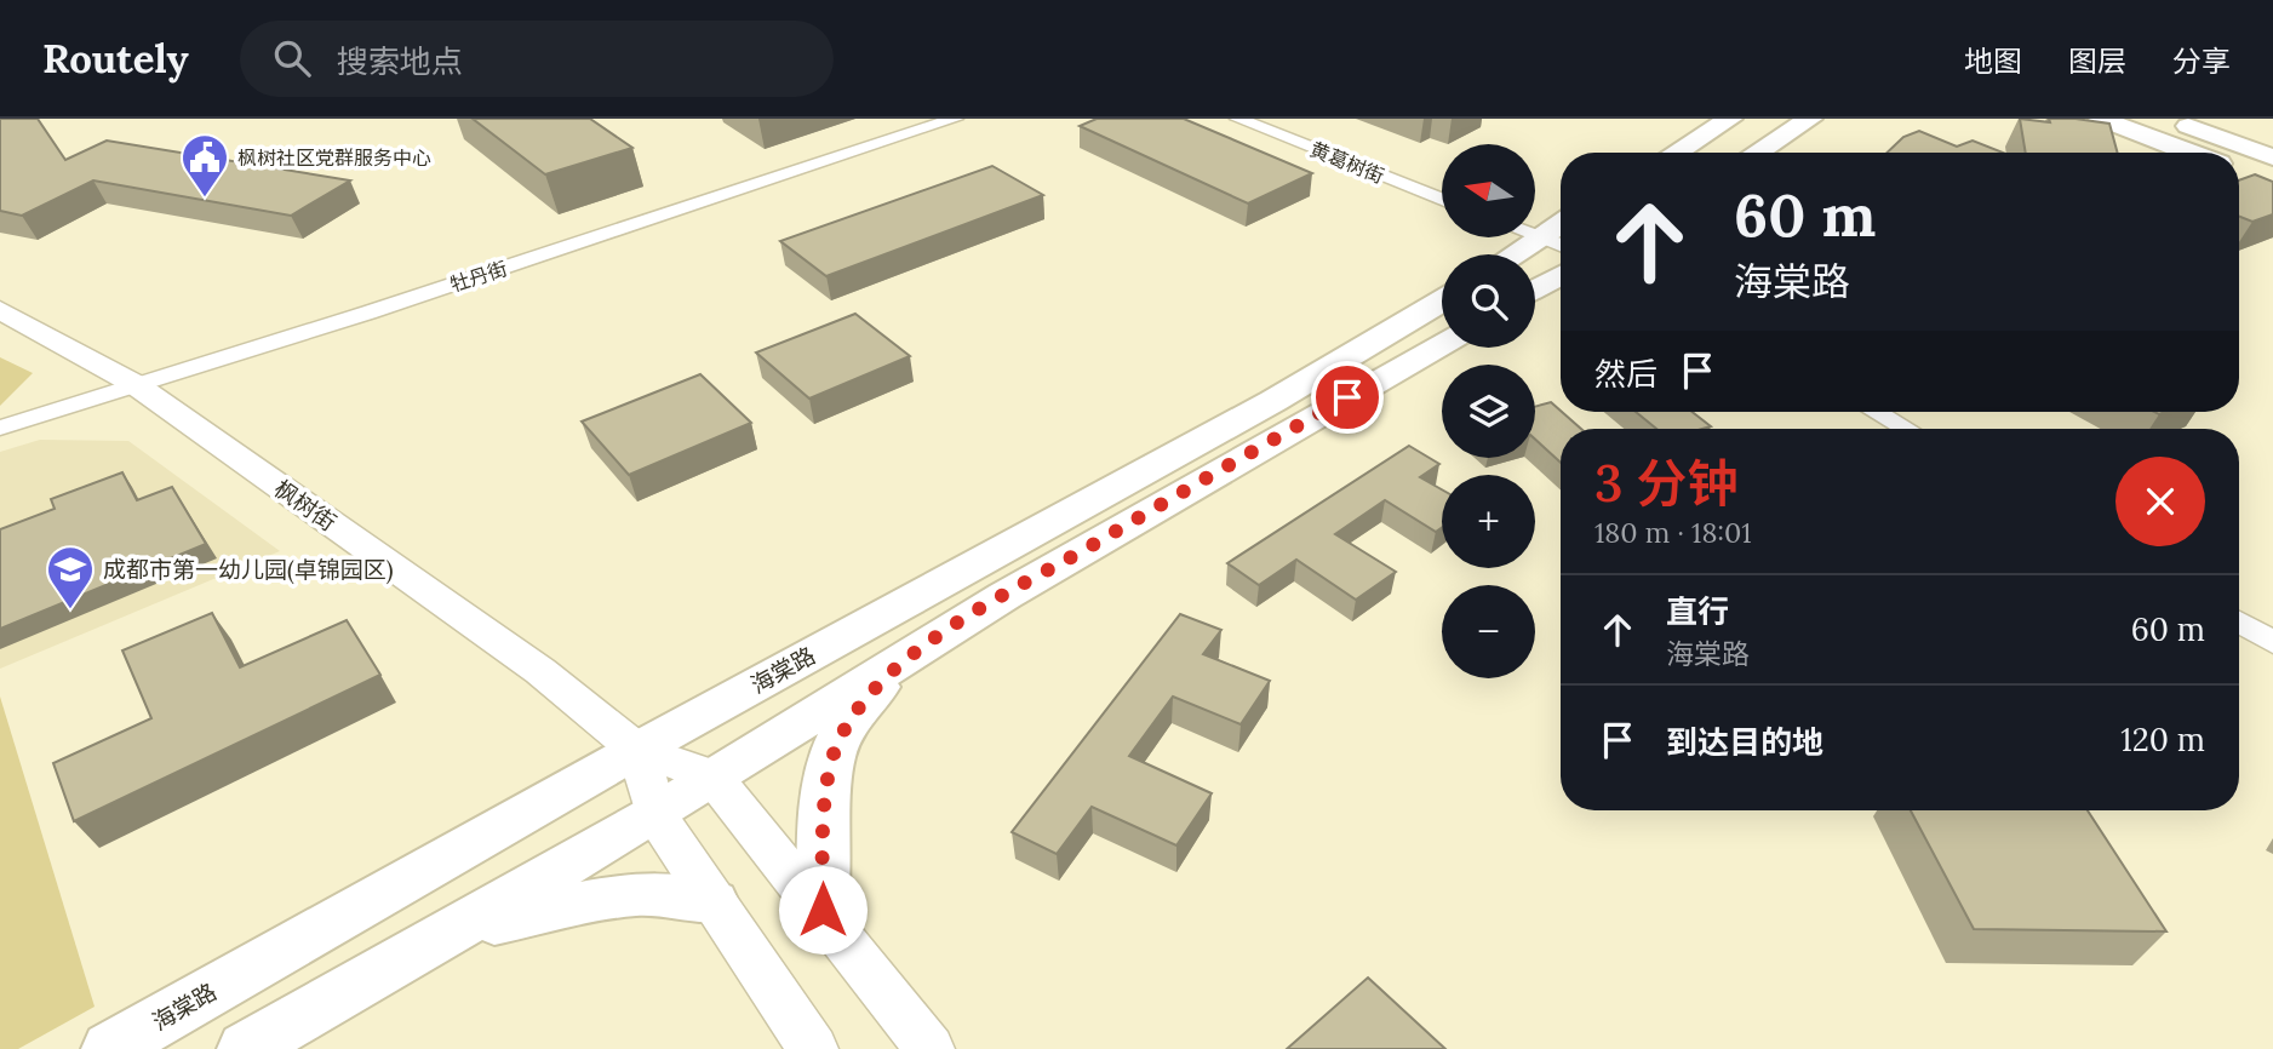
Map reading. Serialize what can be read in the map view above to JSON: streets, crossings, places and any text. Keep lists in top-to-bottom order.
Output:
{
  "streets": {
    "main road": ["海棠路"],
    "street": ["黄葛树街", "牡丹街", "枫树街"]
  },
  "crossings": [
    ["牡丹街", "枫树街"],
    ["枫树街", "海棠路"]
  ],
  "places": {
    "public building": ["枫树社区党群服务中心"],
    "school or university": ["成都市第一幼儿园(卓锦园区)"]
  },
  "north": "left",
  "page": {
    "header": "Routely",
    "search": "搜索地点",
    "nav": ["地图", "图层", "分享"],
    "map_buttons": ["+", "−"],
    "turn": ["60 m", "海棠路"],
    "then": "然后",
    "heading": ["3 分钟", "180 m · 18:01"],
    "list": [
      {
        "name": "直行",
        "note": "海棠路",
        "value": "60 m"
      },
      {
        "name": "到达目的地",
        "value": "120 m"
      }
    ]
  }
}
